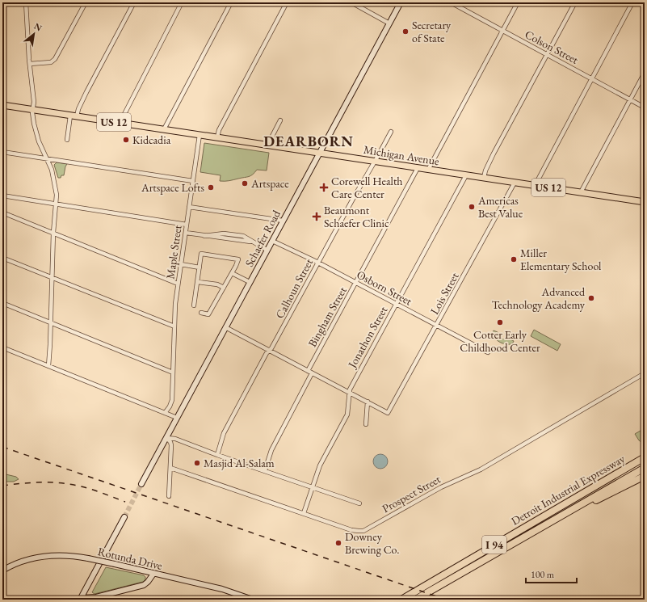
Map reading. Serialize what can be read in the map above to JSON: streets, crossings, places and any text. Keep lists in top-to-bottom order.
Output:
{
  "streets": {
    "highway": ["Detroit Industrial Expressway", "I 94"],
    "main road": [
      "US 12",
      "Michigan Avenue",
      "Schaefer Road",
      "Rotunda Drive"
    ],
    "street": [
      "Colson Street",
      "Maple Street",
      "Osborn Street",
      "Calhoun Street",
      "Lois Street",
      "Bingham Street",
      "Jonathon Street",
      "Prospect Street"
    ]
  },
  "crossings": [
    ["Michigan Avenue", "Schaefer Road"],
    ["Michigan Avenue", "Maple Street"],
    ["Michigan Avenue", "Calhoun Street"],
    ["Michigan Avenue", "Lois Street"],
    ["Michigan Avenue", "Bingham Street"],
    ["Michigan Avenue", "Jonathon Street"],
    ["Schaefer Road", "Osborn Street"],
    ["Osborn Street", "Calhoun Street"],
    ["Osborn Street", "Lois Street"],
    ["Osborn Street", "Bingham Street"],
    ["Osborn Street", "Jonathon Street"],
    ["Jonathon Street", "Prospect Street"]
  ],
  "districts": ["DEARBORN"],
  "places": {
    "other": [
      "Secretary of State",
      "Kidcadia",
      "Artspace",
      "Artspace Lofts",
      "Americas Best Value",
      "Miller Elementary School",
      "Advanced Technology Academy",
      "Cotter Early Childhood Center",
      "Masjid Al-Salam",
      "Downey Brewing Co."
    ],
    "health": ["Corewell Health Care Center", "Beaumont Schaefer Clinic"]
  },
  "scale_bar": "100 m",
  "north": "top right"
}
